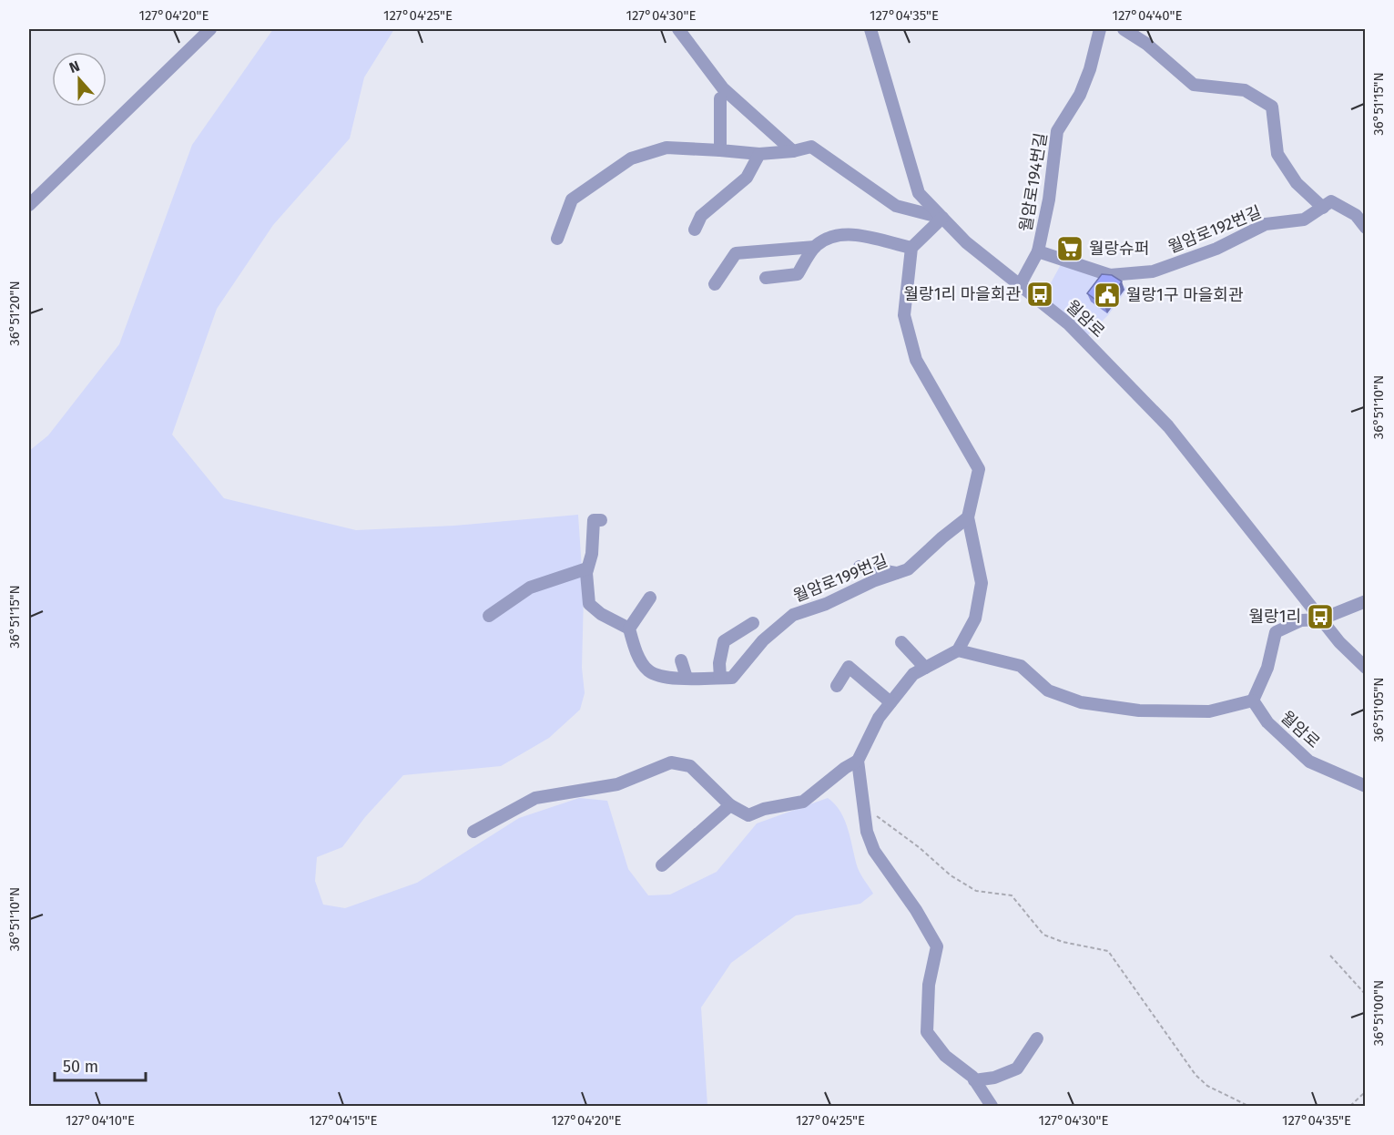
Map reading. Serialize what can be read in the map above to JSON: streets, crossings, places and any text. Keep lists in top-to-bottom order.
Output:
{
  "streets": {
    "street": [
      "월암로194번길",
      "월암로192번길",
      "월암로",
      "월암로199번길"
    ]
  },
  "crossings": [
    ["월암로194번길", "월암로192번길"]
  ],
  "places": {
    "supermarket": ["월랑슈퍼"],
    "bus stop": ["월랑1리 마을회관", "월랑1리"],
    "public building": ["월랑1구 마을회관"]
  },
  "scale_bar": "50 m",
  "north": "top",
  "coordinates": [
    "127°04'20\"E",
    "127°04'25\"E",
    "127°04'30\"E",
    "127°04'35\"E",
    "127°04'40\"E",
    "36°51'15\"N",
    "36°51'20\"N",
    "36°51'10\"N",
    "36°51'05\"N",
    "36°51'00\"N",
    "127°04'10\"E",
    "127°04'15\"E"
  ]
}
